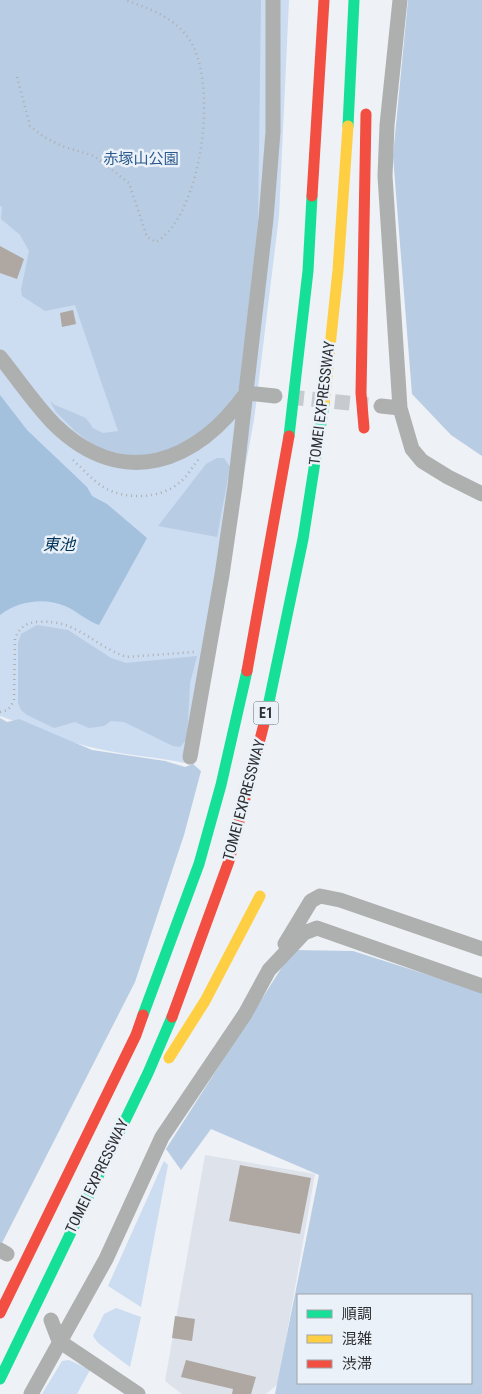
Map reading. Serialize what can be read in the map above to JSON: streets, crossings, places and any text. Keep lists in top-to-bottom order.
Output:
{
  "streets": {
    "highway": ["TOMEI EXPRESSWAY", "E1"]
  },
  "water": ["東池"],
  "parks": ["赤塚山公園"],
  "legend": ["順調", "混雑", "渋滞"]
}
